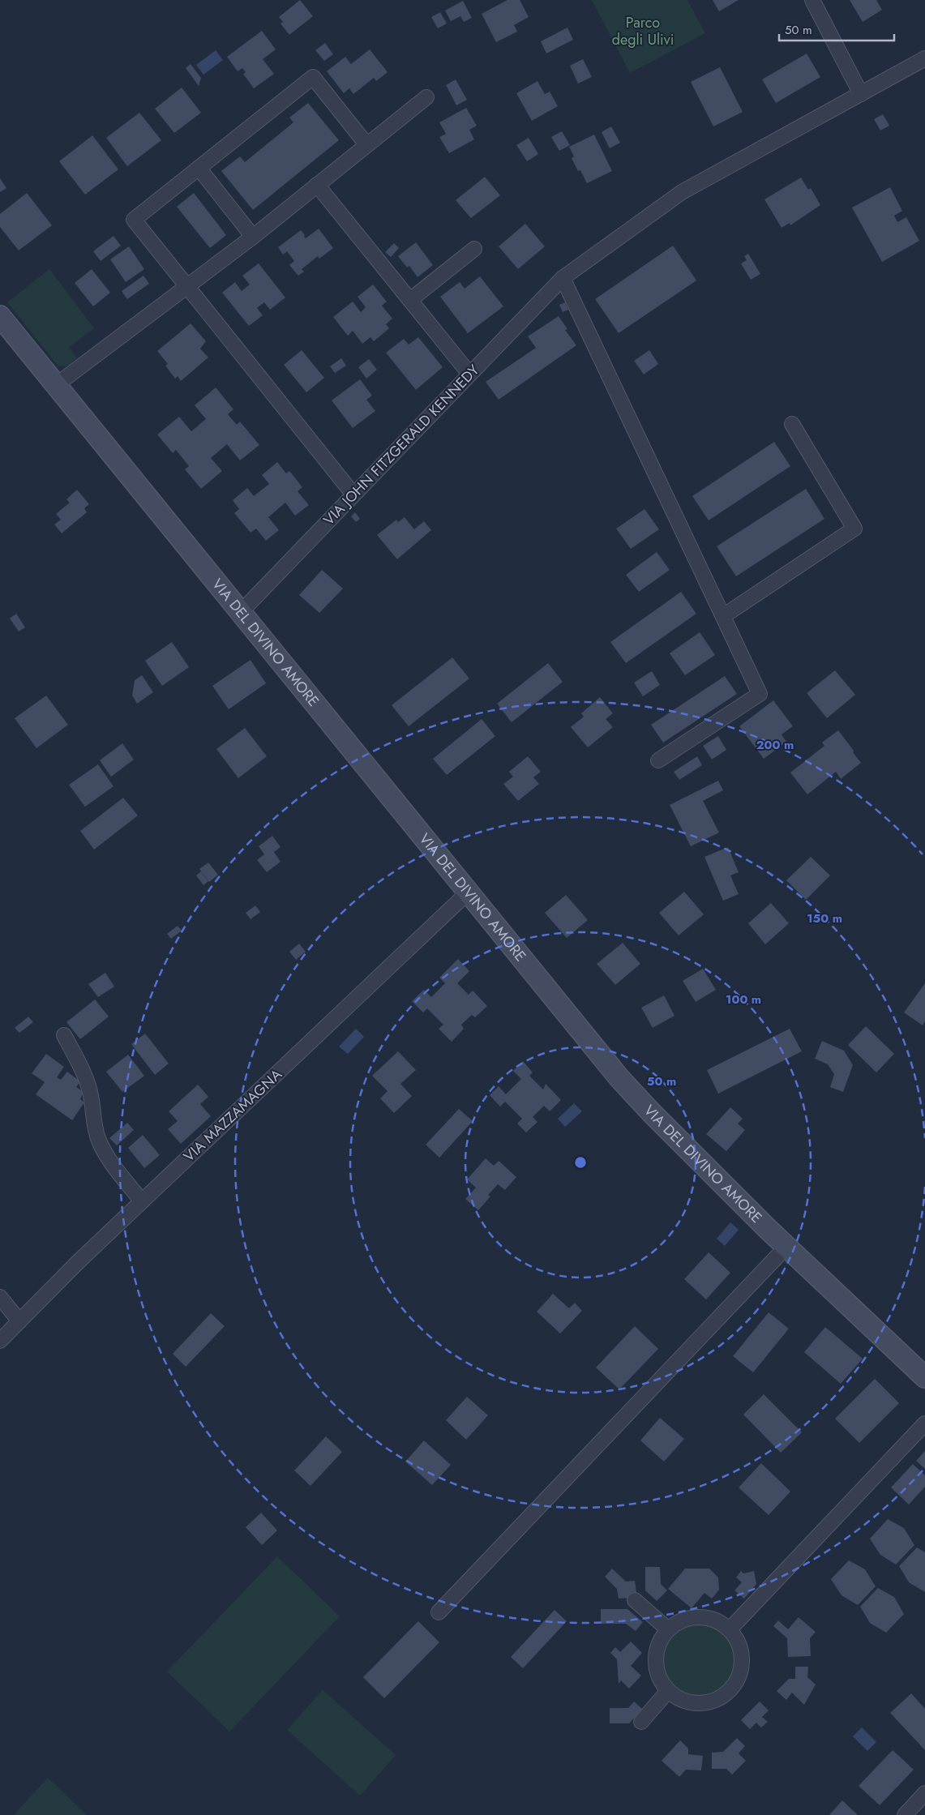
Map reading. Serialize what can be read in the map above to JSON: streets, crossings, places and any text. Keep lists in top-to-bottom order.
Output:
{
  "streets": {
    "main road": ["VIA DEL DIVINO AMORE"],
    "street": ["VIA JOHN FITZGERALD KENNEDY", "VIA MAZZAMAGNA"]
  },
  "crossings": [
    ["VIA JOHN FITZGERALD KENNEDY", "VIA DEL DIVINO AMORE"],
    ["VIA DEL DIVINO AMORE", "VIA MAZZAMAGNA"]
  ],
  "parks": ["Parco degli Ulivi"],
  "scale_bar": "50 m",
  "rings": [
    "200 m",
    "150 m",
    "100 m",
    "50 m"
  ]
}
